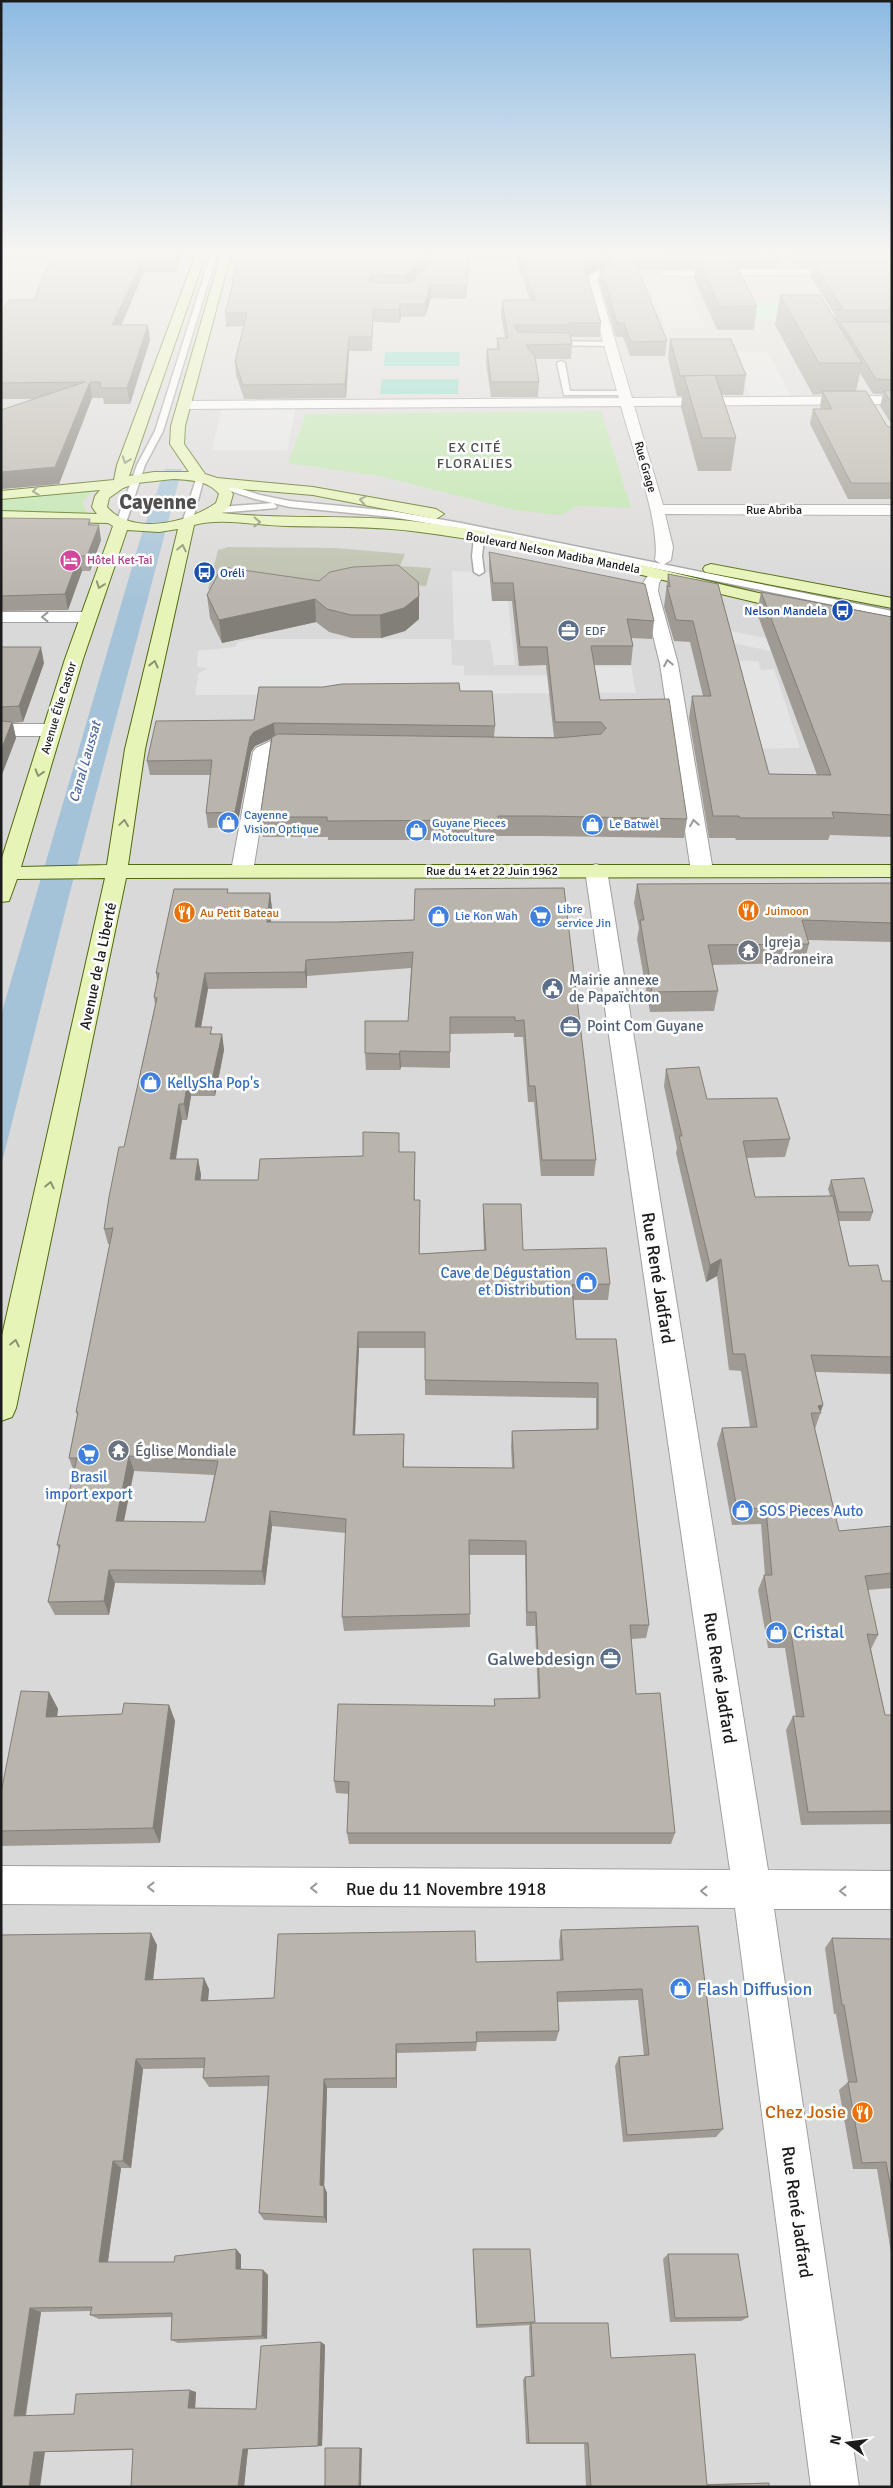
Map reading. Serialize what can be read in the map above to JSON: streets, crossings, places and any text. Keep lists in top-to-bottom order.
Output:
{
  "streets": {
    "street": [
      "Rue Grage",
      "Rue Abriba",
      "Boulevard Nelson Madiba Mandela",
      "Avenue Élie Castor",
      "Rue du 14 et 22 Juin 1962",
      "Avenue de la Liberté",
      "Rue René Jadfard",
      "Rue du 11 Novembre 1918"
    ]
  },
  "crossings": [
    ["Rue Grage", "Rue Abriba"],
    ["Rue Grage", "Boulevard Nelson Madiba Mandela"],
    ["Rue Grage", "Rue du 14 et 22 Juin 1962"],
    ["Avenue Élie Castor", "Rue du 14 et 22 Juin 1962"],
    ["Rue du 14 et 22 Juin 1962", "Avenue de la Liberté"],
    ["Rue du 14 et 22 Juin 1962", "Rue René Jadfard"],
    ["Rue René Jadfard", "Rue du 11 Novembre 1918"]
  ],
  "one_way": [
    "Rue Grage",
    "Avenue Élie Castor",
    "Avenue de la Liberté",
    "Rue du 11 Novembre 1918"
  ],
  "districts": ["EX CITÉ FLORALIES", "Cayenne"],
  "water": ["Canal Laussat"],
  "places": {
    "hotel": ["Hôtel Ket-Tai"],
    "bus stop": ["Oréli", "Nelson Mandela"],
    "office": ["EDF", "Point Com Guyane", "Galwebdesign"],
    "shop": [
      "Cayenne Vision Optique",
      "Le Batwèl",
      "Guyane Pieces Motoculture",
      "Lie Kon Wah",
      "KellySha Pop's",
      "Cave de Dégustation et Distribution",
      "SOS Pieces Auto",
      "Cristal",
      "Flash Diffusion"
    ],
    "restaurant": ["Juimoon", "Au Petit Bateau", "Chez Josie"],
    "supermarket": ["Libre service Jin", "Brasil import export"],
    "temple": ["Igreja Padroneira", "Église Mondiale"],
    "public building": ["Mairie annexe de Papaïchton"]
  },
  "north": "left"
}
